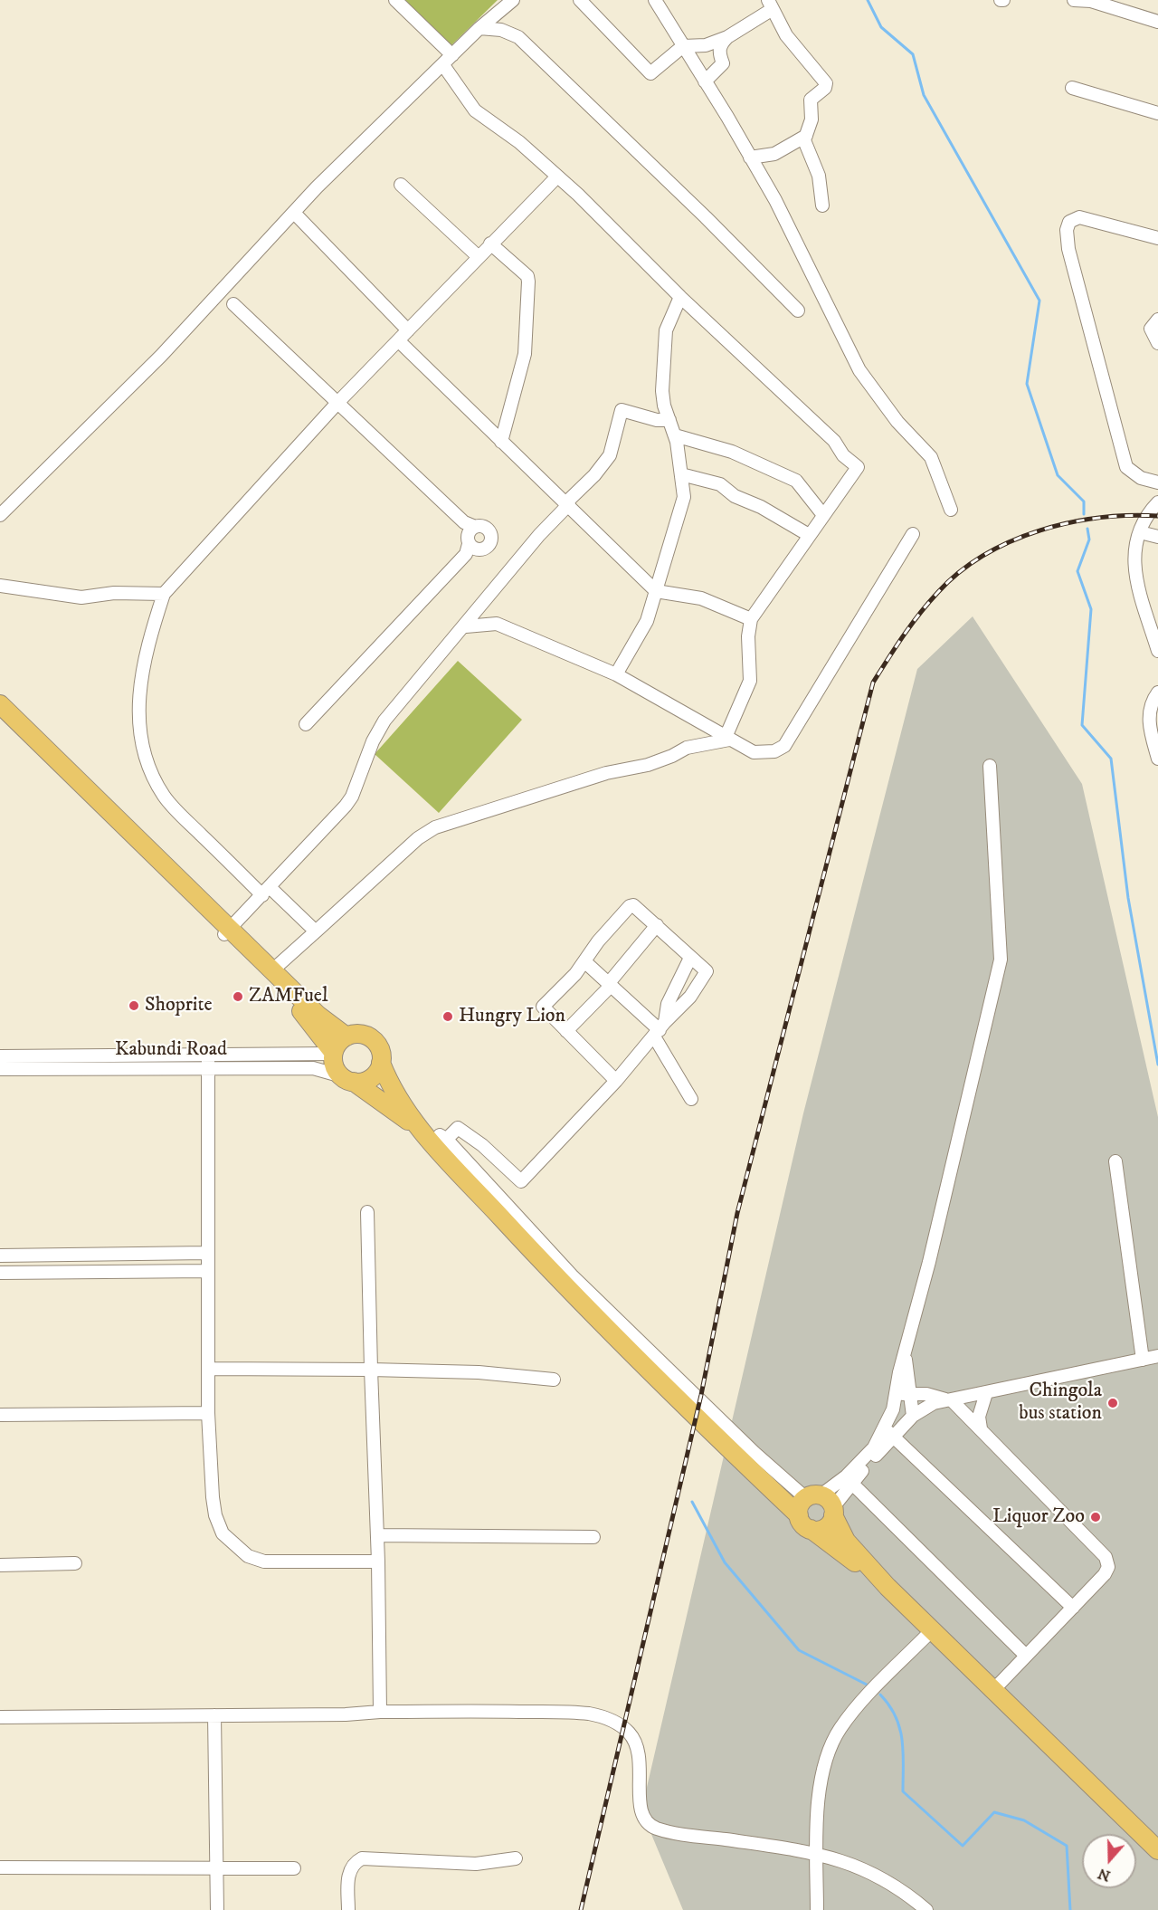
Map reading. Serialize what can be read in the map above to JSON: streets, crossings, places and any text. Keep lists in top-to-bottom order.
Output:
{
  "streets": {
    "street": ["Kabundi Road"]
  },
  "places": [
    "ZAMFuel",
    "Shoprite",
    "Hungry Lion",
    "Chingola bus station",
    "Liquor Zoo"
  ],
  "north": "bottom"
}
